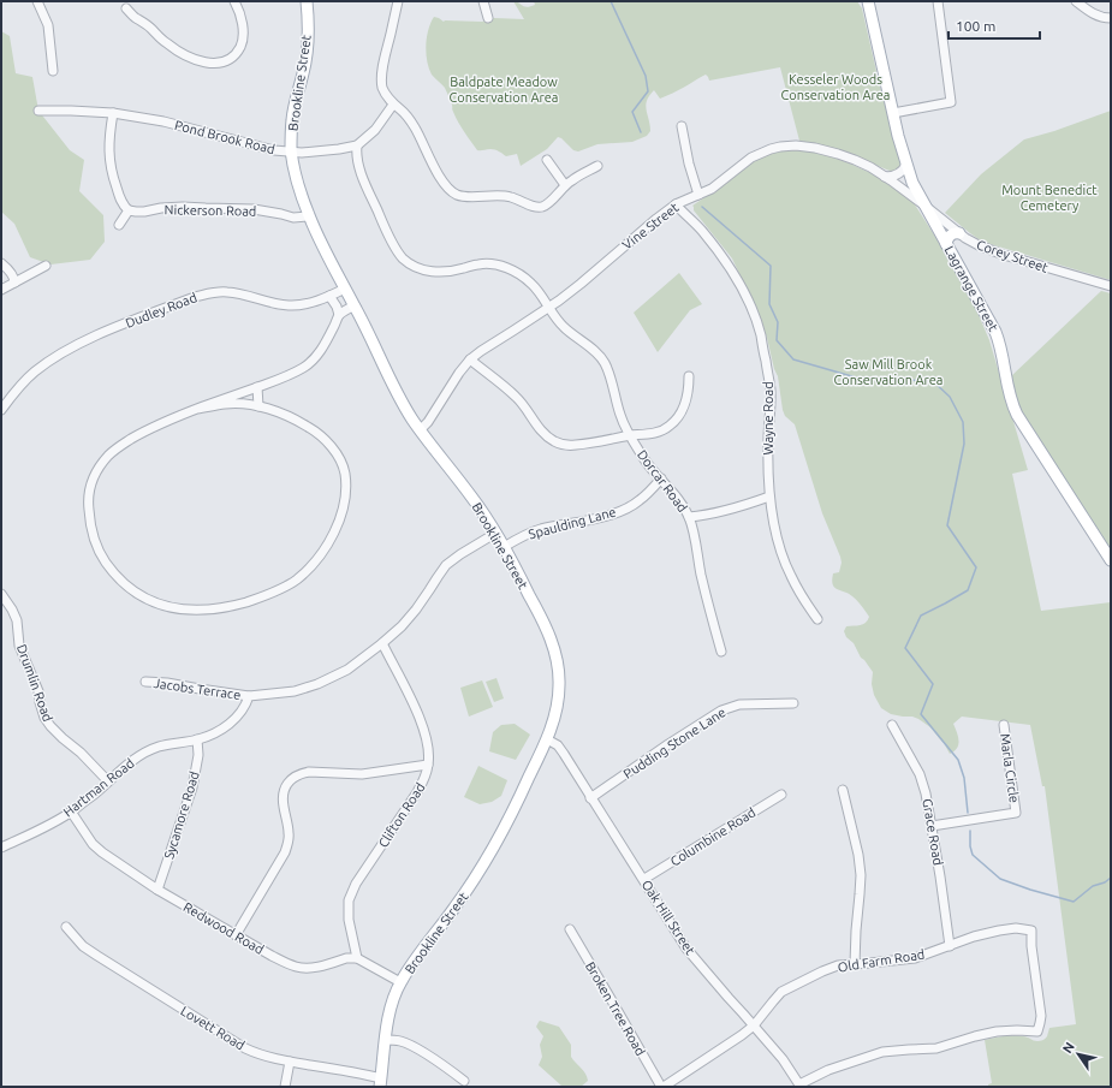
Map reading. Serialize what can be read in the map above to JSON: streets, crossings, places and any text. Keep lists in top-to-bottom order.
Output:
{
  "streets": {
    "main road": ["Brookline Street", "Lagrange Street"],
    "street": [
      "Pond Brook Road",
      "Nickerson Road",
      "Vine Street",
      "Corey Street",
      "Dudley Road",
      "Wayne Road",
      "Dorcar Road",
      "Spaulding Lane",
      "Drumlin Road",
      "Jacobs Terrace",
      "Pudding Stone Lane",
      "Marla Circle",
      "Hartman Road",
      "Sycamore Road",
      "Clifton Road",
      "Grace Road",
      "Columbine Road",
      "Oak Hill Street",
      "Redwood Road",
      "Old Farm Road",
      "Broken Tree Road",
      "Lovett Road"
    ]
  },
  "crossings": [
    ["Brookline Street", "Pond Brook Road"],
    ["Brookline Street", "Nickerson Road"],
    ["Brookline Street", "Vine Street"],
    ["Brookline Street", "Dudley Road"],
    ["Brookline Street", "Spaulding Lane"],
    ["Brookline Street", "Oak Hill Street"],
    ["Brookline Street", "Lovett Road"],
    ["Pond Brook Road", "Dorcar Road"],
    ["Vine Street", "Corey Street"],
    ["Vine Street", "Lagrange Street"],
    ["Vine Street", "Wayne Road"],
    ["Vine Street", "Dorcar Road"],
    ["Corey Street", "Lagrange Street"],
    ["Dorcar Road", "Spaulding Lane"],
    ["Drumlin Road", "Hartman Road"],
    ["Jacobs Terrace", "Hartman Road"],
    ["Pudding Stone Lane", "Oak Hill Street"],
    ["Marla Circle", "Grace Road"],
    ["Hartman Road", "Sycamore Road"],
    ["Hartman Road", "Redwood Road"],
    ["Sycamore Road", "Redwood Road"],
    ["Clifton Road", "Redwood Road"],
    ["Grace Road", "Old Farm Road"],
    ["Columbine Road", "Oak Hill Street"],
    ["Oak Hill Street", "Old Farm Road"],
    ["Old Farm Road", "Broken Tree Road"]
  ],
  "parks": [
    "Kesseler Woods Conservation Area",
    "Baldpate Meadow Conservation Area",
    "Mount Benedict Cemetery",
    "Saw Mill Brook Conservation Area"
  ],
  "scale_bar": "100 m",
  "north": "top left"
}
